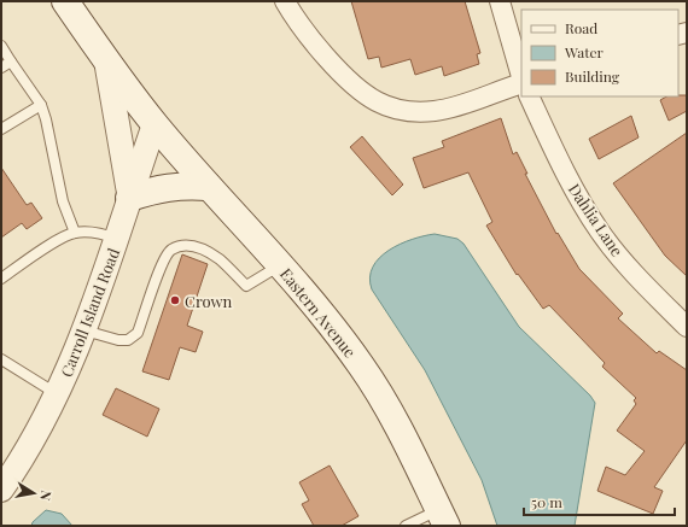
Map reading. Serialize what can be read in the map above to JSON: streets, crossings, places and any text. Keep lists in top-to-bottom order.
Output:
{
  "streets": {
    "main road": ["Eastern Avenue"],
    "street": ["Dahlia Lane", "Carroll Island Road"]
  },
  "crossings": [
    ["Carroll Island Road", "Eastern Avenue"]
  ],
  "places": ["Crown"],
  "legend": ["Road", "Water", "Building"],
  "scale_bar": "50 m",
  "north": "right"
}
